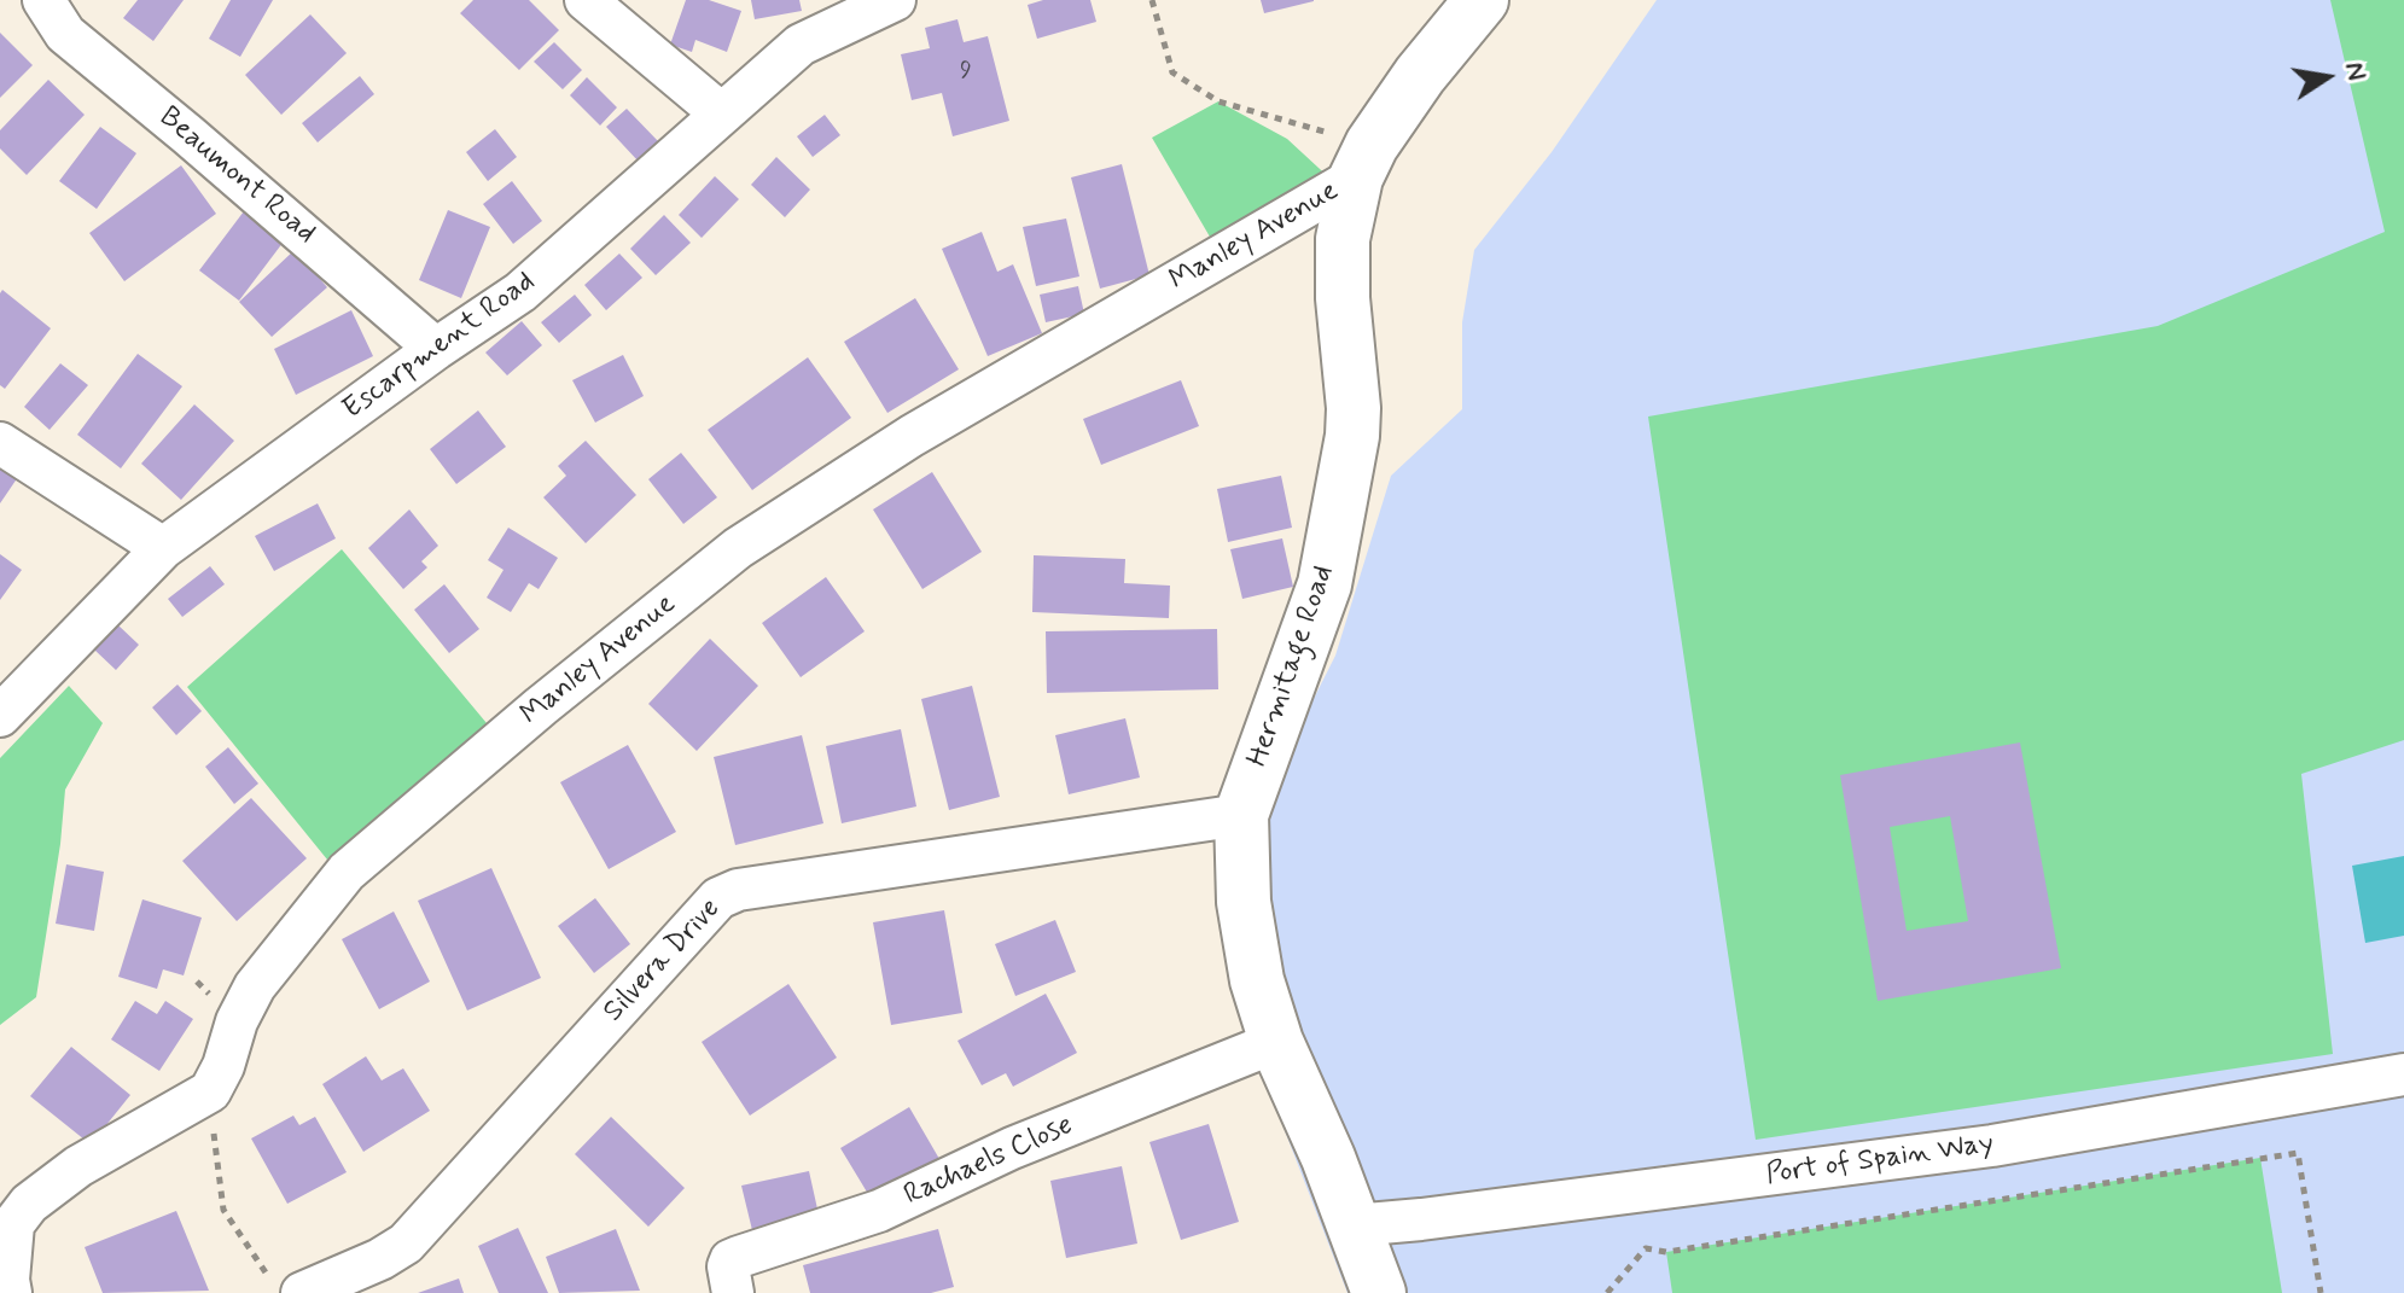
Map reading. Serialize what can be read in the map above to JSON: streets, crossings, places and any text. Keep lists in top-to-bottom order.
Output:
{
  "streets": {
    "street": [
      "Beaumont Road",
      "Manley Avenue",
      "Escarpment Road",
      "Hermitage Road",
      "Silvera Drive",
      "Port of Spain Way",
      "Rachaels Close"
    ]
  },
  "crossings": [
    ["Beaumont Road", "Escarpment Road"],
    ["Manley Avenue", "Hermitage Road"],
    ["Hermitage Road", "Silvera Drive"],
    ["Hermitage Road", "Port of Spain Way"],
    ["Hermitage Road", "Rachaels Close"]
  ],
  "house_numbers": ["9"],
  "north": "right"
}
